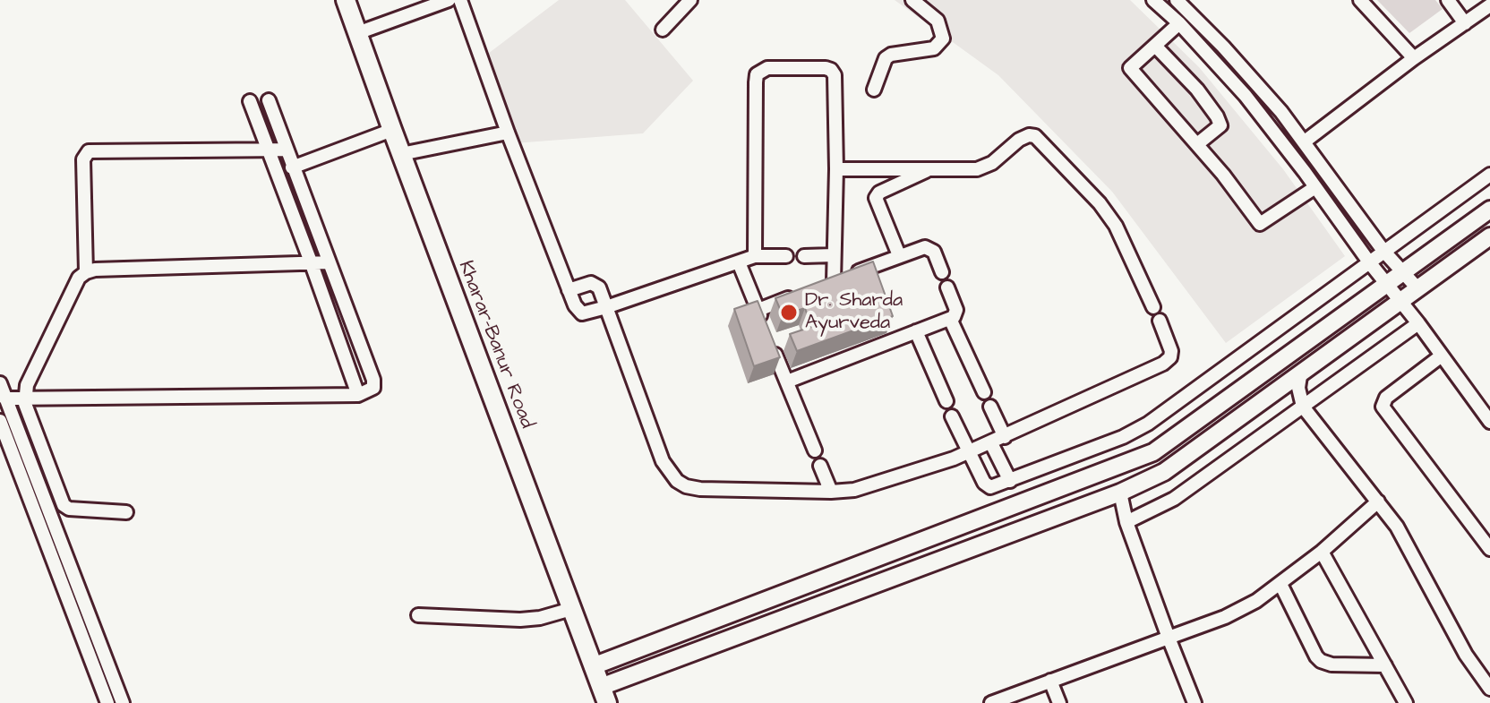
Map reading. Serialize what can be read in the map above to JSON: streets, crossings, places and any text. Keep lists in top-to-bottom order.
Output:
{
  "streets": {
    "highway": ["Kharar-Banur Road"]
  },
  "places": ["Dr. Sharda Ayurveda"]
}
